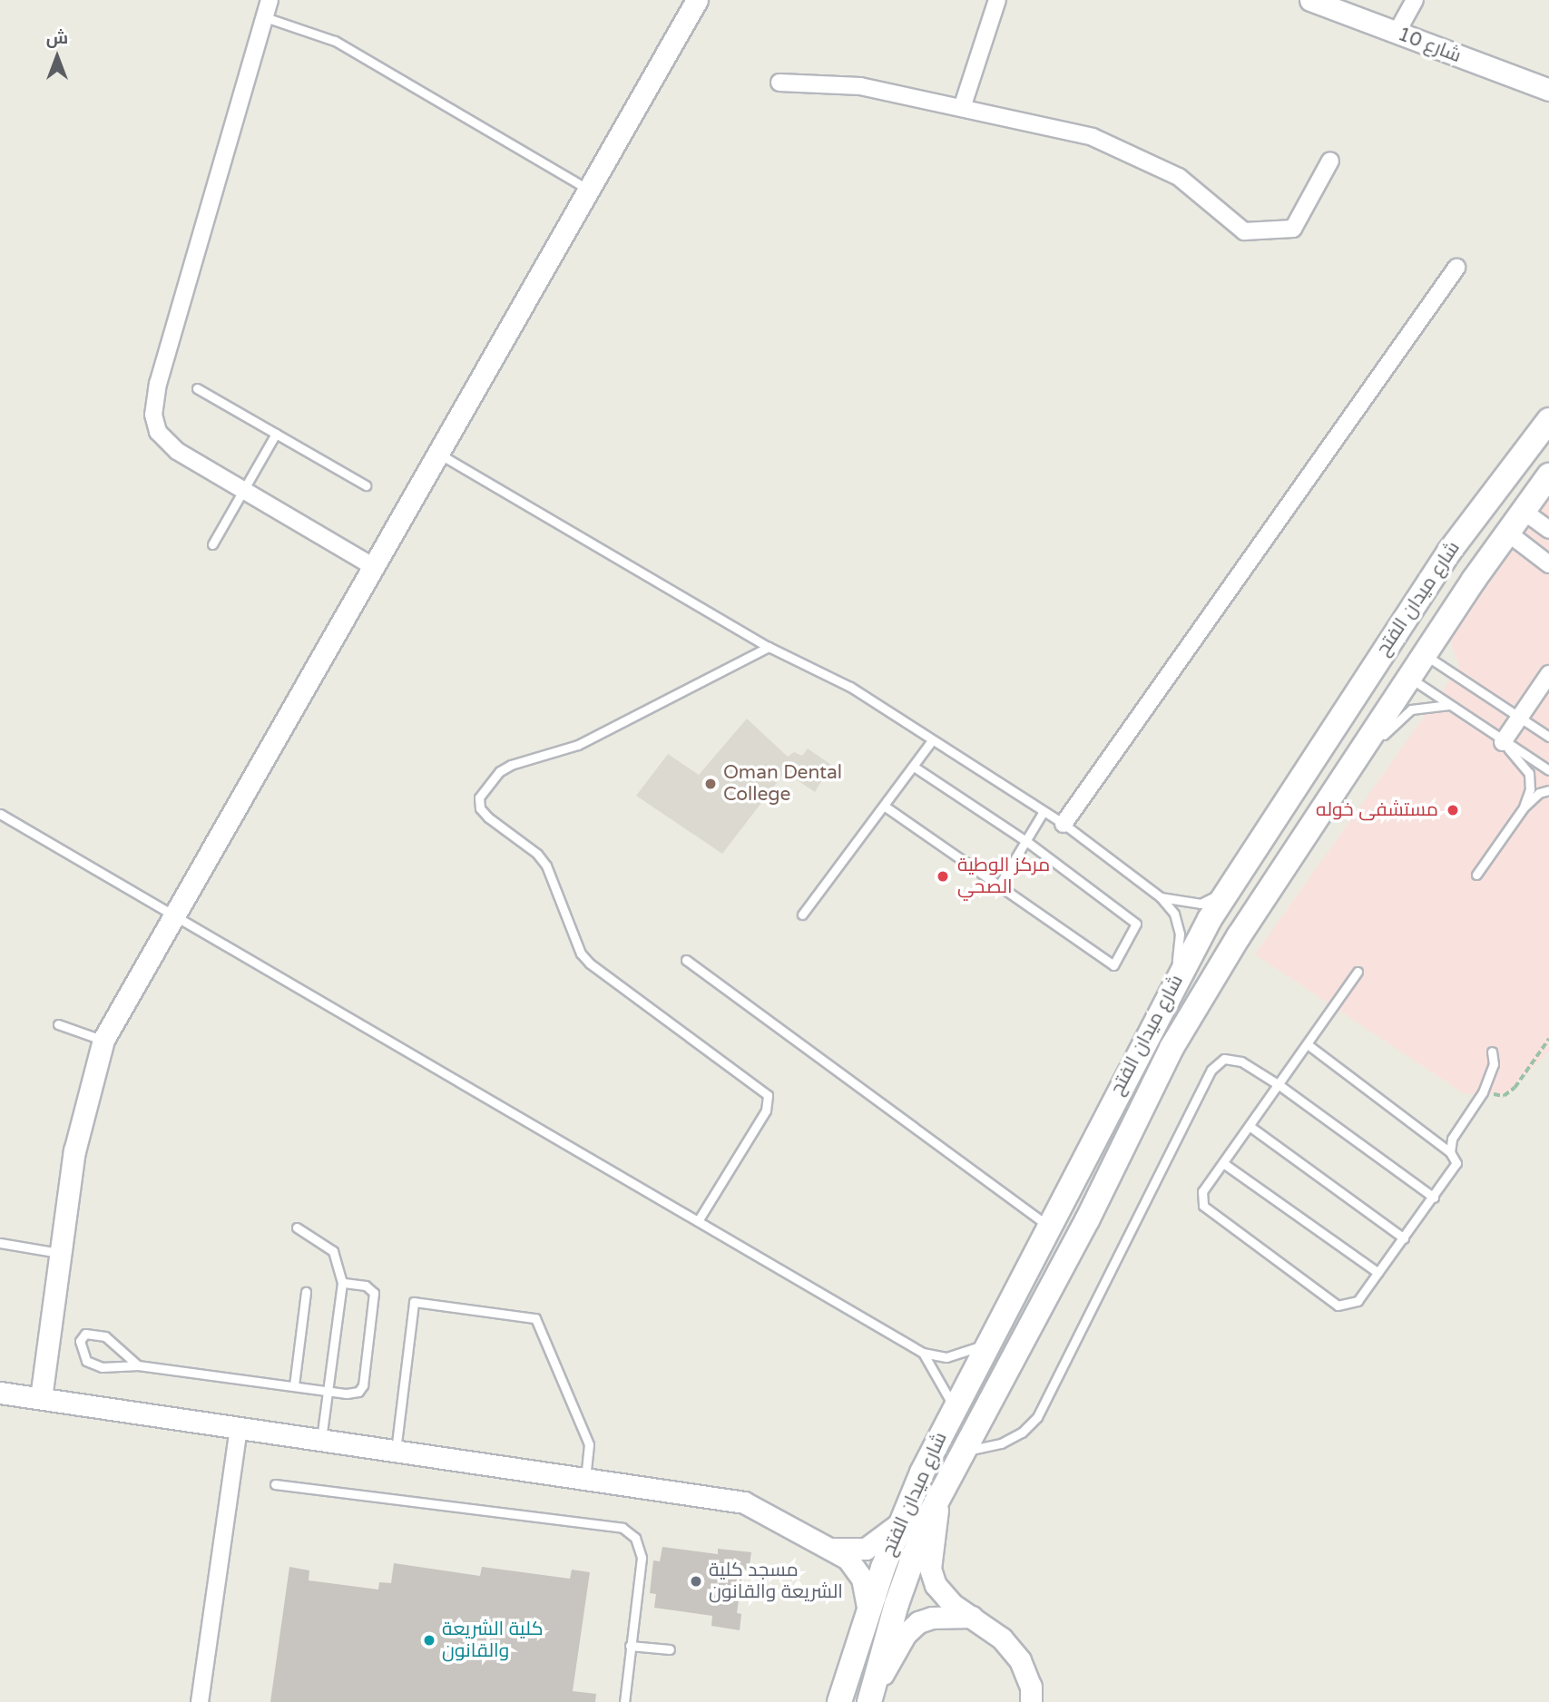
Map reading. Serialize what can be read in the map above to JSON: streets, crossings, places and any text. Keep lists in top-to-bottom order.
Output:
{
  "streets": {
    "main road": ["شارع ميدان الفتح"],
    "street": ["شارع 10"]
  },
  "places": [
    "Oman Dental College",
    "مستشفى خوله",
    "مركز الوطية الصحي",
    "مسجد كلية الشريعة والقانون",
    "كلية الشريعة والقانون"
  ],
  "north": "top"
}
